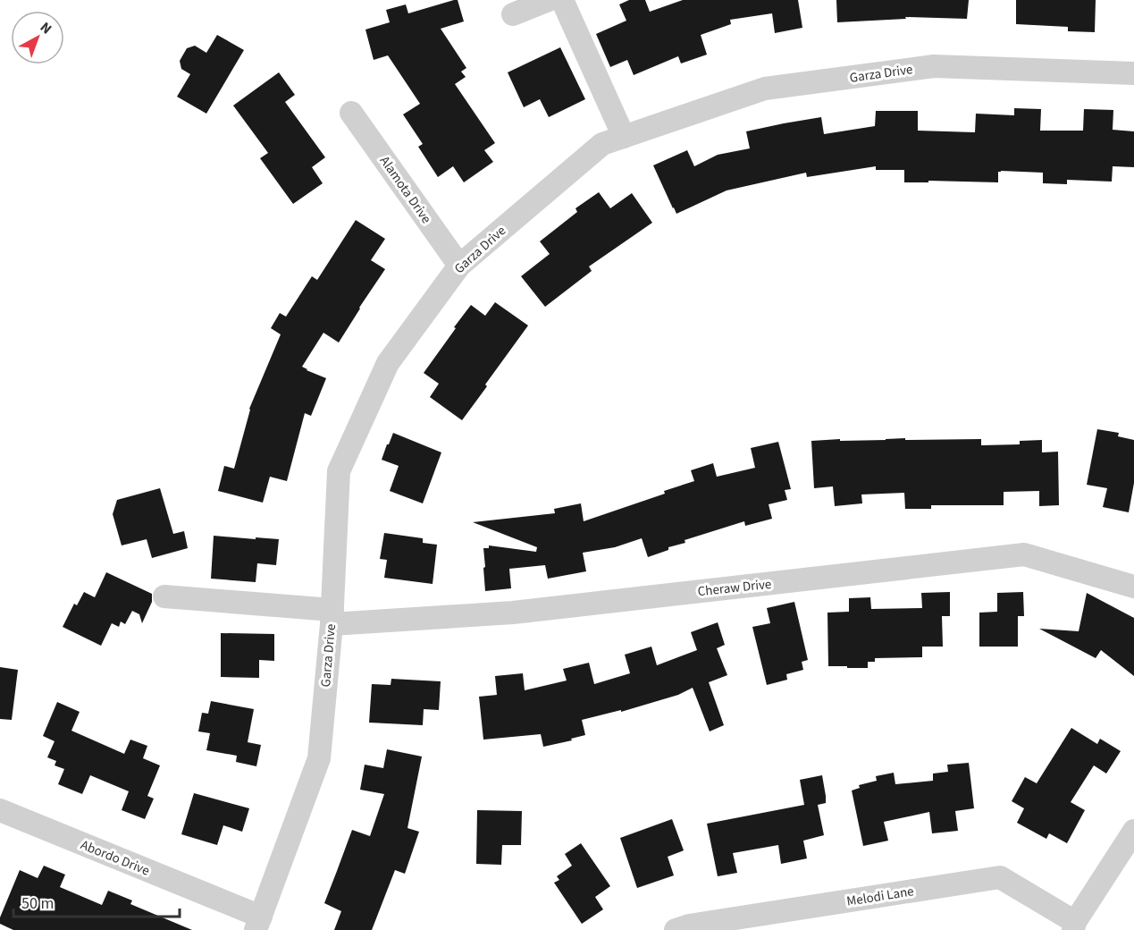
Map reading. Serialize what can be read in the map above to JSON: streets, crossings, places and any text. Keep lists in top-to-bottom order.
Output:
{
  "streets": {
    "street": [
      "Garza Drive",
      "Alamota Drive",
      "Cheraw Drive",
      "Abordo Drive",
      "Melodi Lane"
    ]
  },
  "crossings": [
    ["Garza Drive", "Alamota Drive"],
    ["Garza Drive", "Cheraw Drive"],
    ["Garza Drive", "Abordo Drive"]
  ],
  "scale_bar": "50 m",
  "north": "top right"
}
